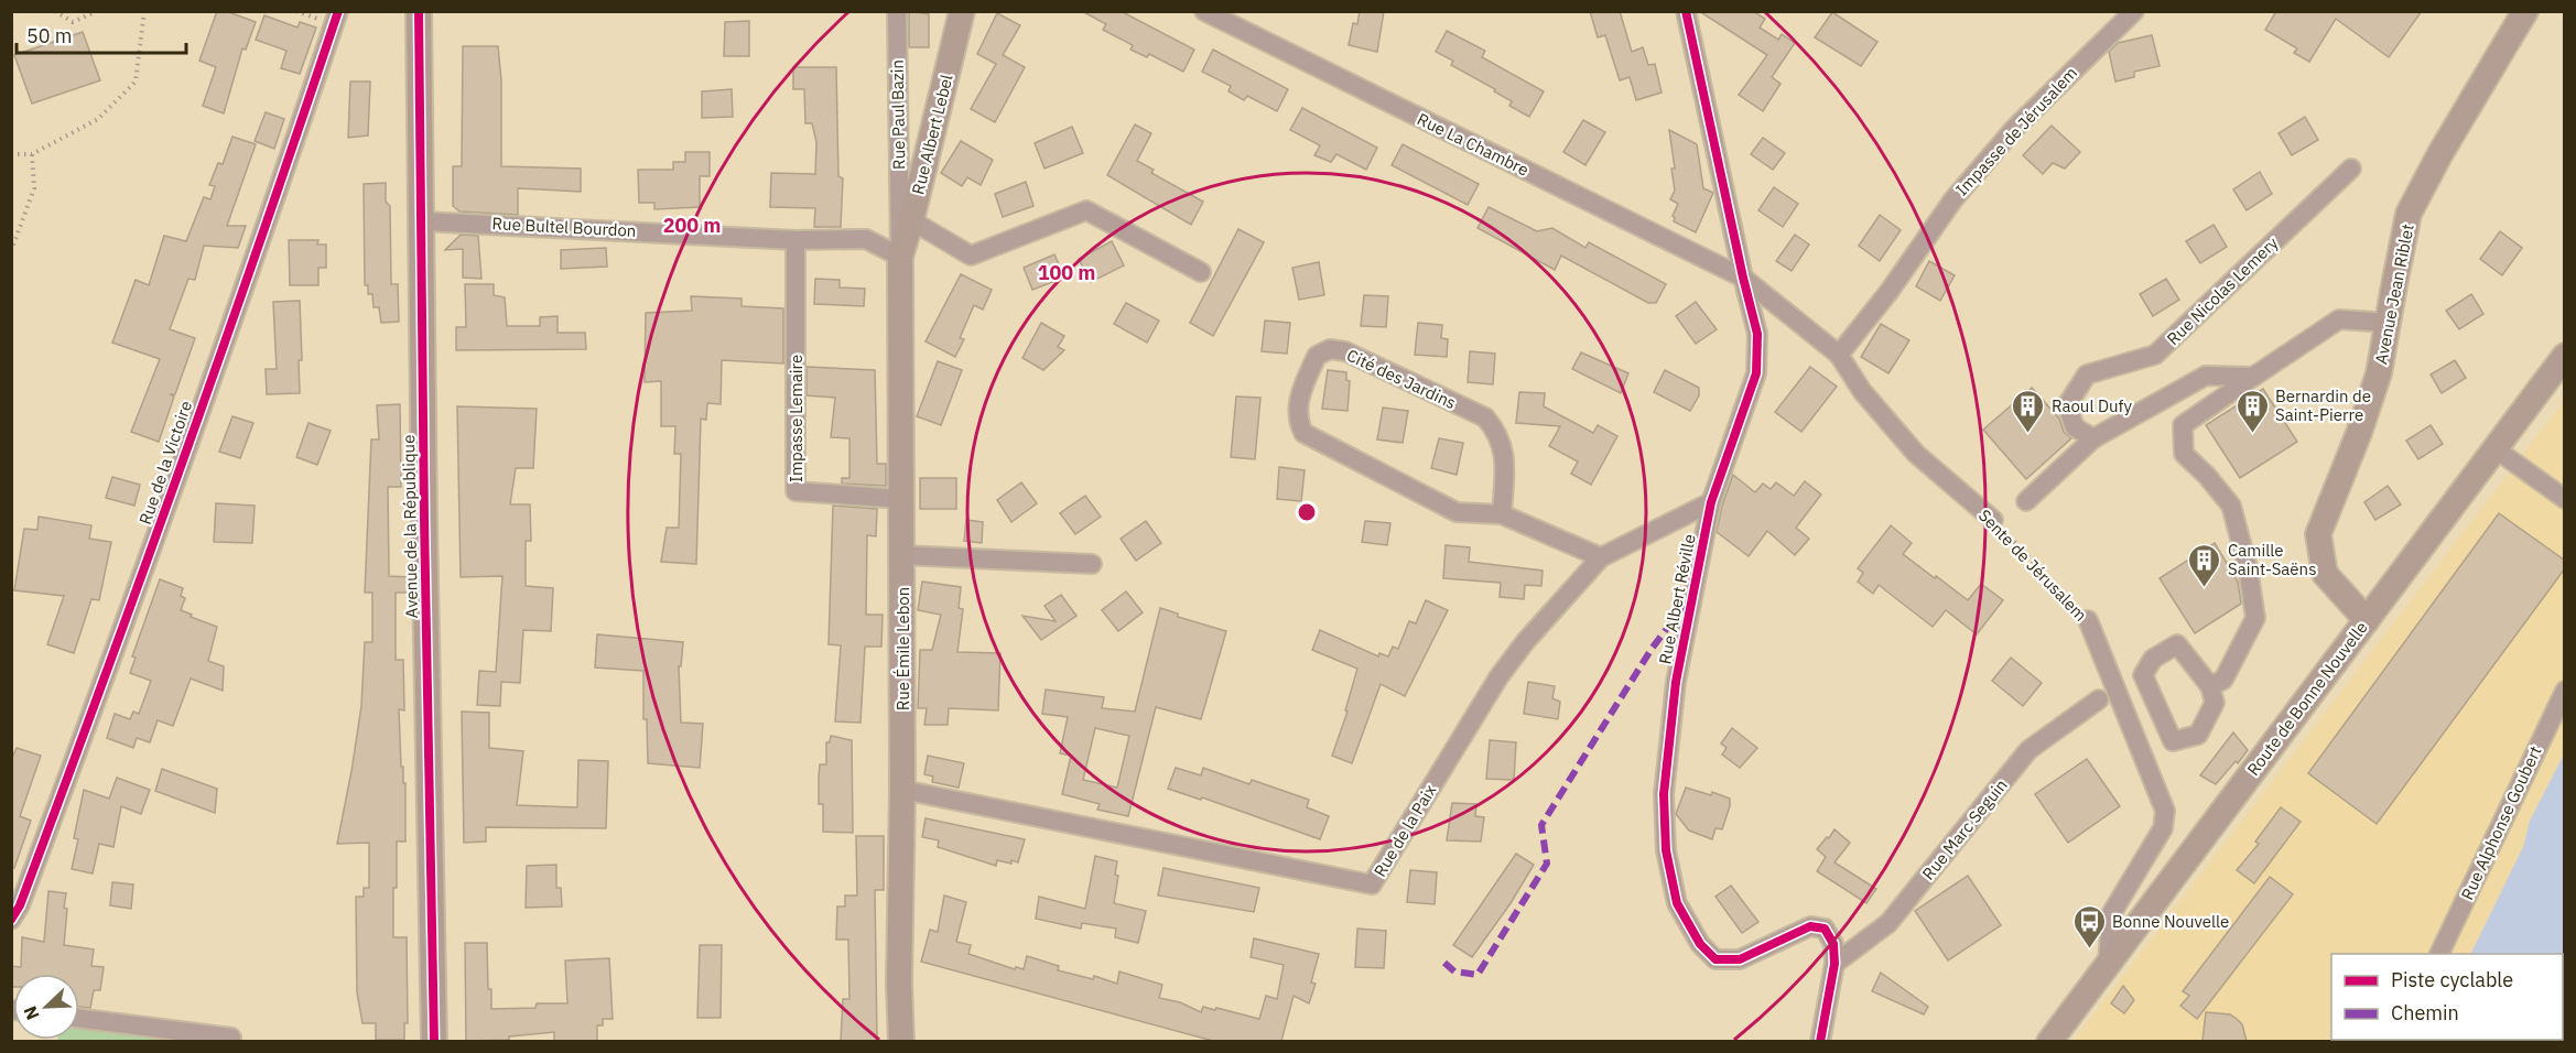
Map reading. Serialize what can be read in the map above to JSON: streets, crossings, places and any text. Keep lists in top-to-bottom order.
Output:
{
  "streets": {
    "main road": [
      "Rue Albert Lebel",
      "Avenue Jean Riblet",
      "Avenue de la République",
      "Rue Émile Lebon",
      "Route de Bonne Nouvelle"
    ],
    "street": [
      "Rue Paul Bazin",
      "Impasse de Jérusalem",
      "Rue La Chambre",
      "Rue Bultel Bourdon",
      "Rue Nicolas Lemery",
      "Cité des Jardins",
      "Impasse Lemaire",
      "Rue de la Victoire",
      "Sente de Jérusalem",
      "Rue Albert Réville",
      "Rue Alphonse Goubert",
      "Rue Marc Seguin",
      "Rue de la Paix"
    ]
  },
  "crossings": [
    ["Rue Paul Bazin", "Rue Albert Lebel"],
    ["Rue Paul Bazin", "Rue Bultel Bourdon"],
    ["Rue Paul Bazin", "Rue Émile Lebon"],
    ["Impasse de Jérusalem", "Sente de Jérusalem"],
    ["Rue Albert Lebel", "Rue Bultel Bourdon"],
    ["Rue Albert Lebel", "Rue Émile Lebon"],
    ["Rue La Chambre", "Sente de Jérusalem"],
    ["Rue La Chambre", "Rue Albert Réville"],
    ["Rue Bultel Bourdon", "Impasse Lemaire"],
    ["Rue Bultel Bourdon", "Avenue de la République"],
    ["Rue Bultel Bourdon", "Rue Émile Lebon"],
    ["Avenue Jean Riblet", "Route de Bonne Nouvelle"],
    ["Cité des Jardins", "Rue de la Paix"],
    ["Impasse Lemaire", "Rue Émile Lebon"],
    ["Sente de Jérusalem", "Rue Albert Réville"],
    ["Sente de Jérusalem", "Route de Bonne Nouvelle"],
    ["Rue Albert Réville", "Rue Marc Seguin"],
    ["Rue Albert Réville", "Rue de la Paix"],
    ["Rue Émile Lebon", "Rue de la Paix"]
  ],
  "places": {
    "building": ["Raoul Dufy", "Bernardin de Saint-Pierre", "Camille Saint-Saëns"],
    "bus stop": ["Bonne Nouvelle"]
  },
  "legend": ["Piste cyclable", "Chemin"],
  "scale_bar": "50 m",
  "north": "bottom left",
  "rings": ["200 m", "100 m"]
}
